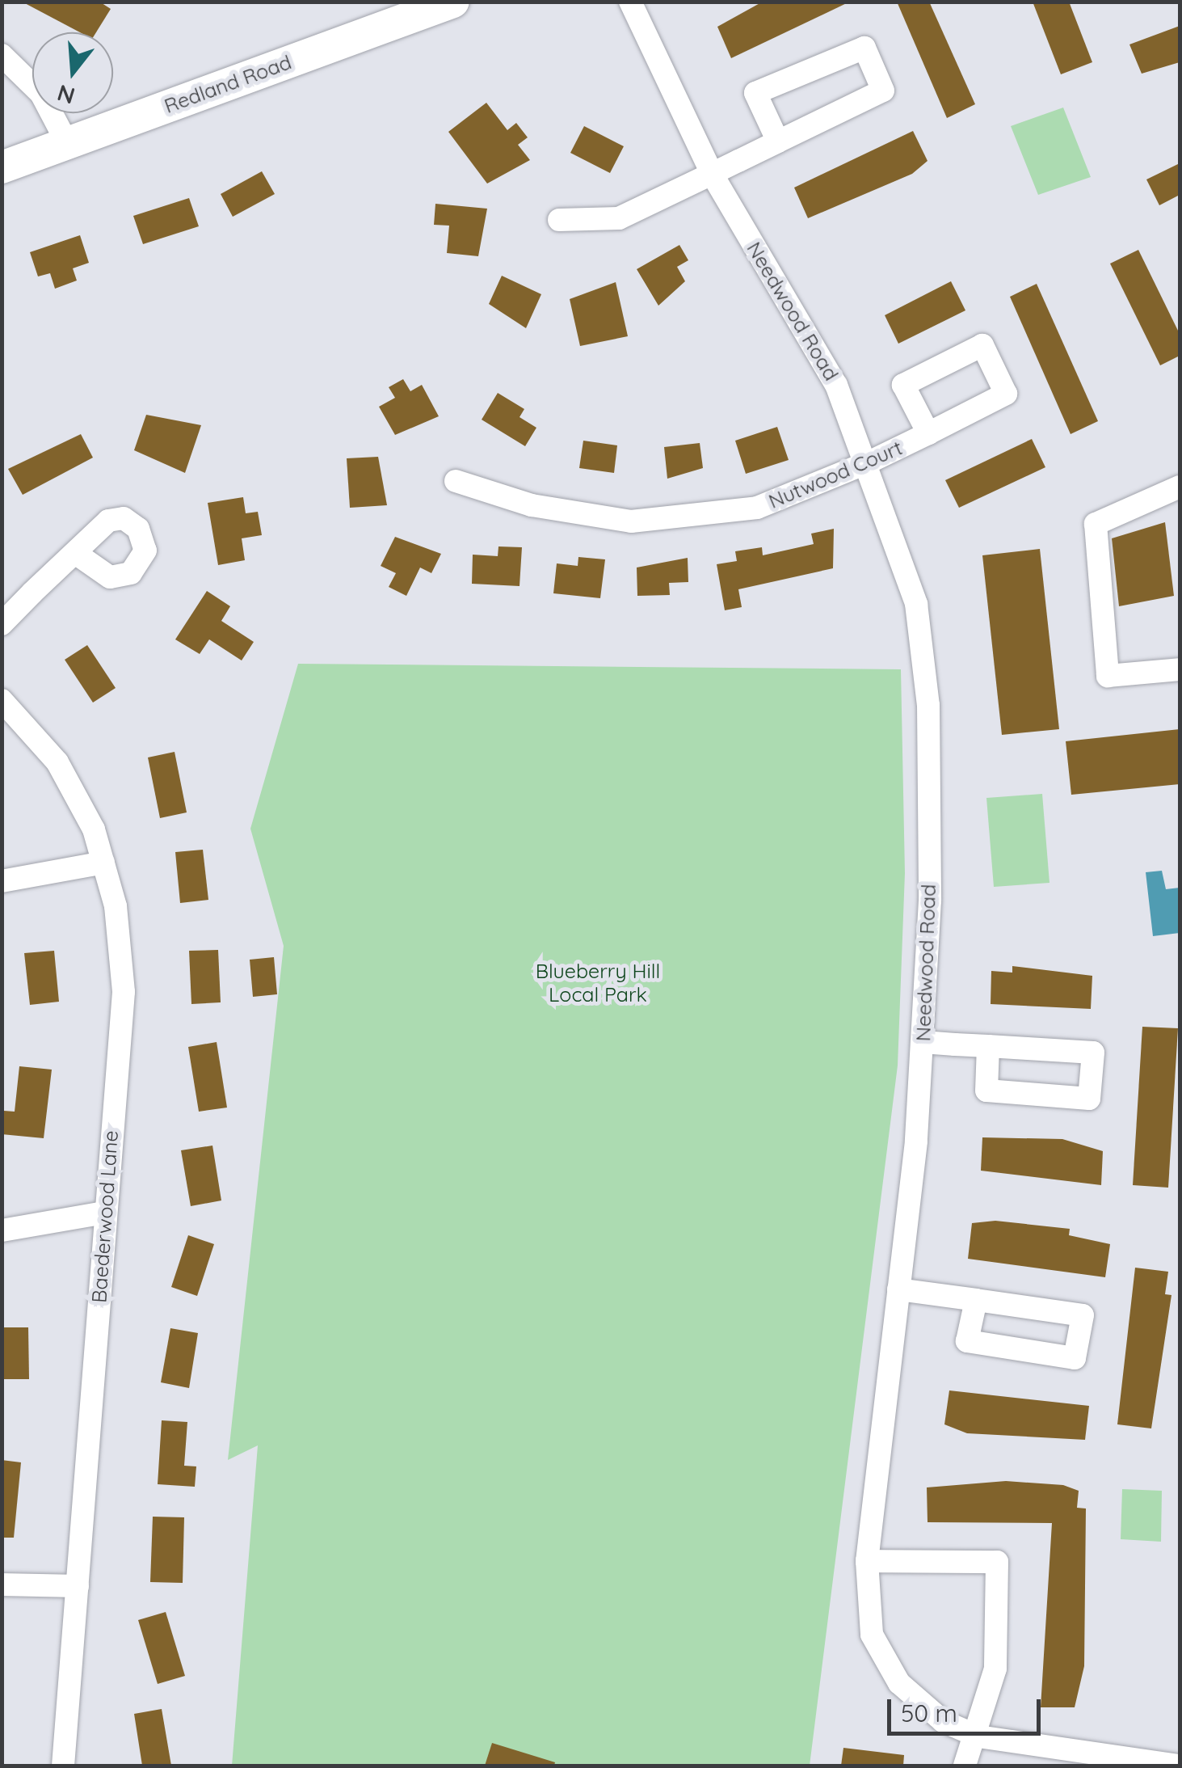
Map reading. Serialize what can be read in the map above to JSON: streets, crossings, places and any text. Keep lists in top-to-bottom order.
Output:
{
  "streets": {
    "main road": ["Redland Road"],
    "street": ["Needwood Road", "Nutwood Court", "Baederwood Lane"]
  },
  "crossings": [
    ["Needwood Road", "Nutwood Court"]
  ],
  "parks": ["Blueberry Hill Local Park"],
  "scale_bar": "50 m",
  "north": "bottom"
}
